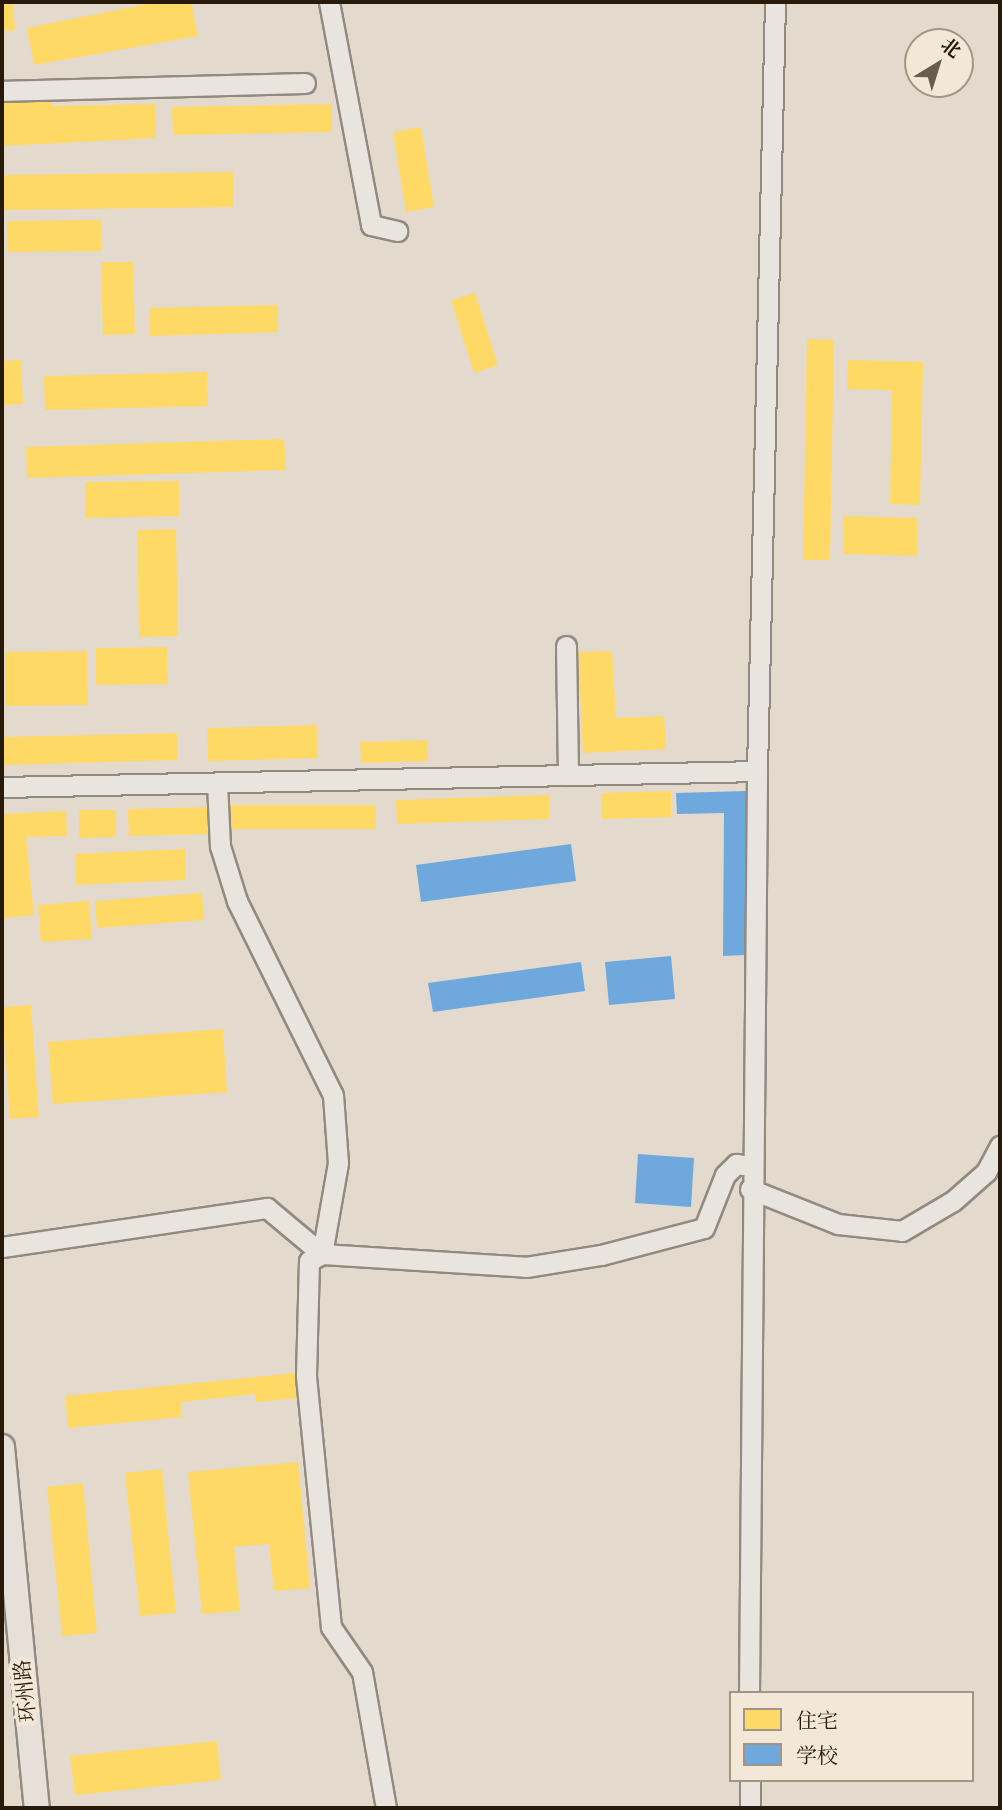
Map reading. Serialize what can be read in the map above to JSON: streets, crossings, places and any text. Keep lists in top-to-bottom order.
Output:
{
  "streets": {
    "main road": ["环州路"]
  },
  "legend": ["住宅", "学校"],
  "north": "top right"
}
